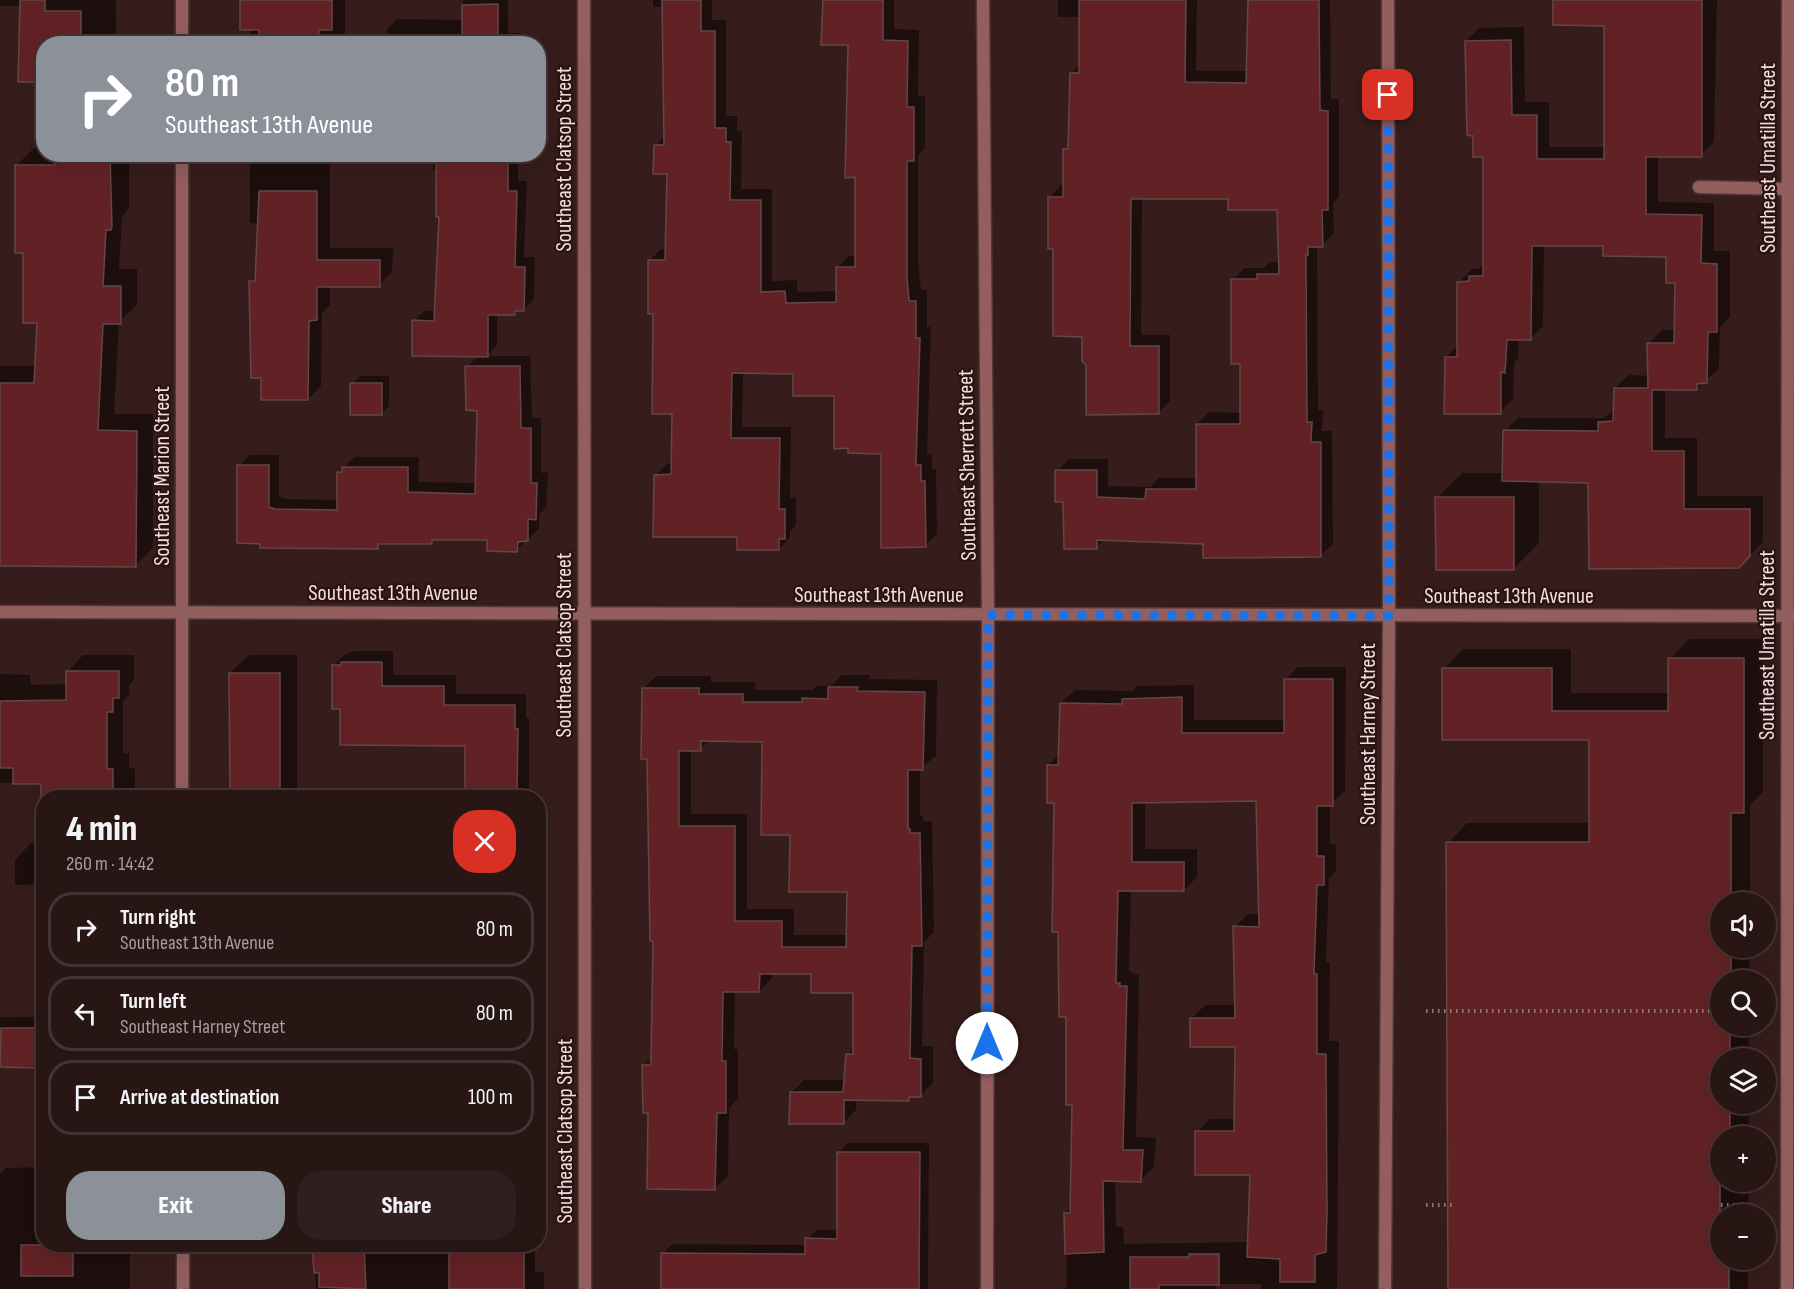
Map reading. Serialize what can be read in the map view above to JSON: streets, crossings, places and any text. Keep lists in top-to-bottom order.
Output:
{
  "streets": {
    "street": [
      "Southeast Umatilla Street",
      "Southeast Clatsop Street",
      "Southeast Sherrett Street",
      "Southeast Marion Street",
      "Southeast 13th Avenue",
      "Southeast Harney Street"
    ]
  },
  "crossings": [
    ["Southeast Umatilla Street", "Southeast 13th Avenue"],
    ["Southeast Clatsop Street", "Southeast 13th Avenue"],
    ["Southeast Sherrett Street", "Southeast 13th Avenue"],
    ["Southeast Marion Street", "Southeast 13th Avenue"],
    ["Southeast 13th Avenue", "Southeast Harney Street"]
  ],
  "page": {
    "turn": ["80 m", "Southeast 13th Avenue"],
    "heading": ["4 min", "260 m · 14:42"],
    "map_buttons": ["+", "−"],
    "list": [
      {
        "name": "Turn right",
        "note": "Southeast 13th Avenue",
        "value": "80 m"
      },
      {
        "name": "Turn left",
        "note": "Southeast Harney Street",
        "value": "80 m"
      },
      {
        "name": "Arrive at destination",
        "value": "100 m"
      }
    ],
    "buttons": ["Exit", "Share"]
  }
}
